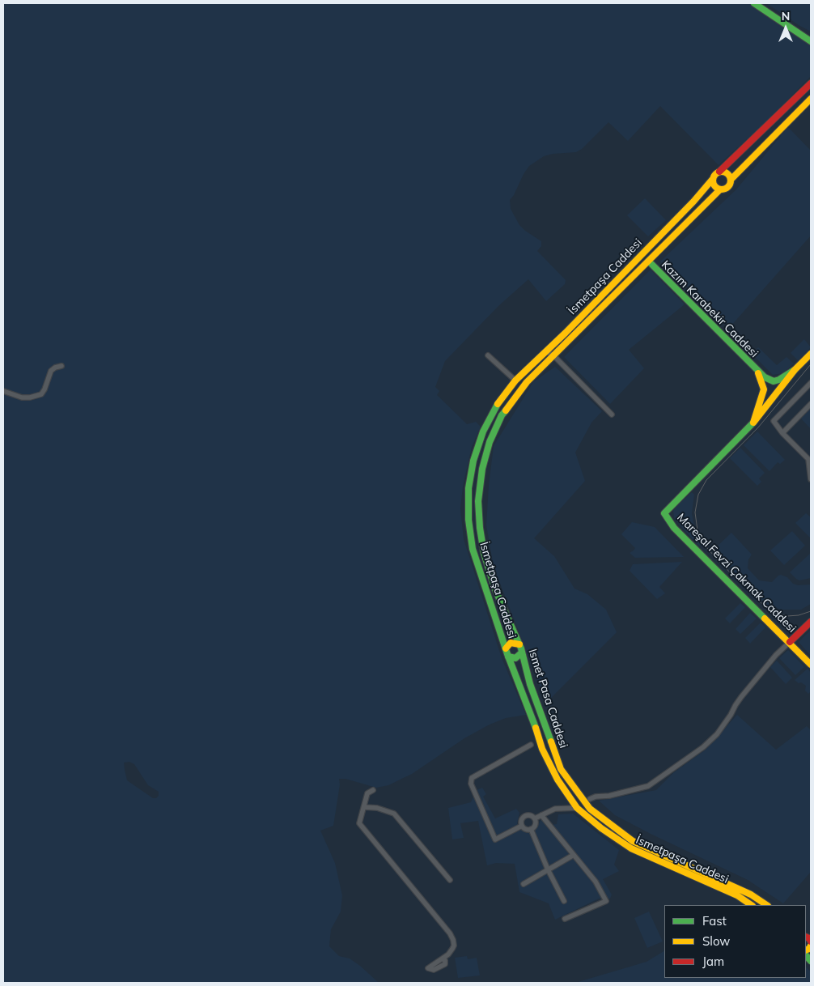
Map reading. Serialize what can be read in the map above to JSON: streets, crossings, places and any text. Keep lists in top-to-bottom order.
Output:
{
  "streets": {
    "main road": [
      "İsmetpaşa Caddesi",
      "Kazım Karabekir Caddesi",
      "Mareşal Fevzi Çakmak Caddesi",
      "Ismet Pasa Caddesi"
    ]
  },
  "crossings": [
    ["İsmetpaşa Caddesi", "Ismet Pasa Caddesi"],
    ["Kazım Karabekir Caddesi", "Ismet Pasa Caddesi"]
  ],
  "legend": ["Fast", "Slow", "Jam"],
  "north": "top"
}
